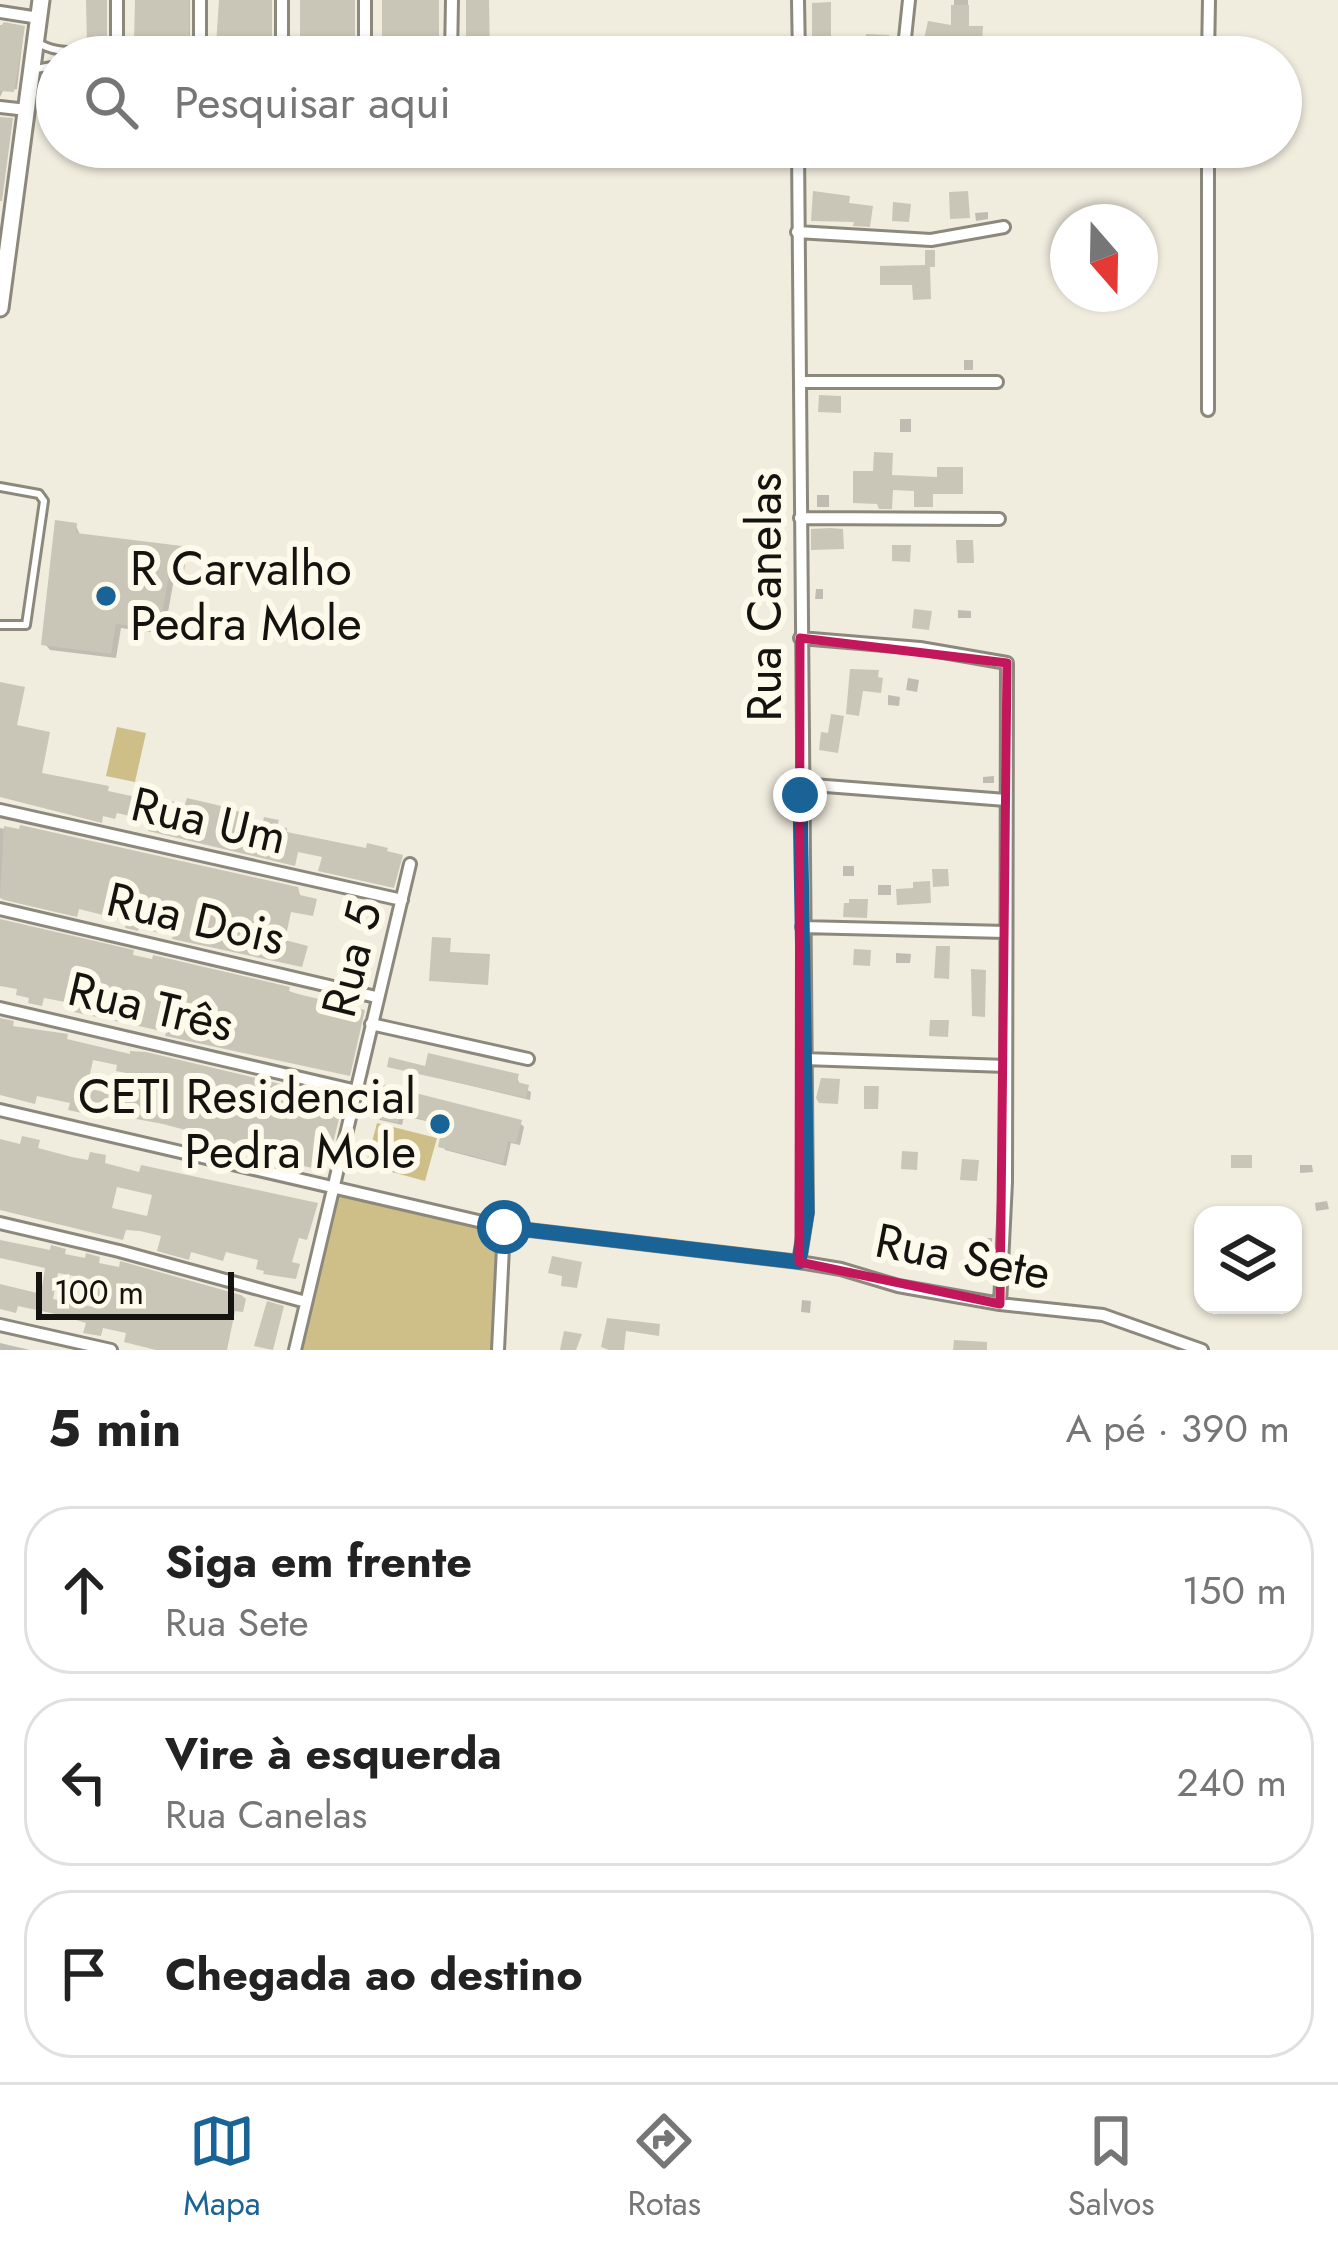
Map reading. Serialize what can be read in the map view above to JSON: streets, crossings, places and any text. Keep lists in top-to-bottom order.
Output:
{
  "streets": {
    "street": [
      "Rua Canelas",
      "Rua Um",
      "Rua Dois",
      "Rua 5",
      "Rua Três",
      "Rua Sete"
    ]
  },
  "crossings": [
    ["Rua Canelas", "Rua Sete"],
    ["Rua Um", "Rua 5"],
    ["Rua Dois", "Rua 5"],
    ["Rua 5", "Rua Três"],
    ["Rua 5", "Rua Sete"]
  ],
  "places": ["R Carvalho Pedra Mole", "CETI Residencial Pedra Mole"],
  "scale_bar": "100 m",
  "north": "bottom",
  "page": {
    "search": "Pesquisar aqui",
    "scale": "100 m",
    "heading": ["5 min", "A pé · 390 m"],
    "list": [
      ["Siga em frente", "Rua Sete", "150 m"],
      ["Vire à esquerda", "Rua Canelas", "240 m"],
      "Chegada ao destino"
    ],
    "nav": ["Mapa", "Rotas", "Salvos"]
  }
}
